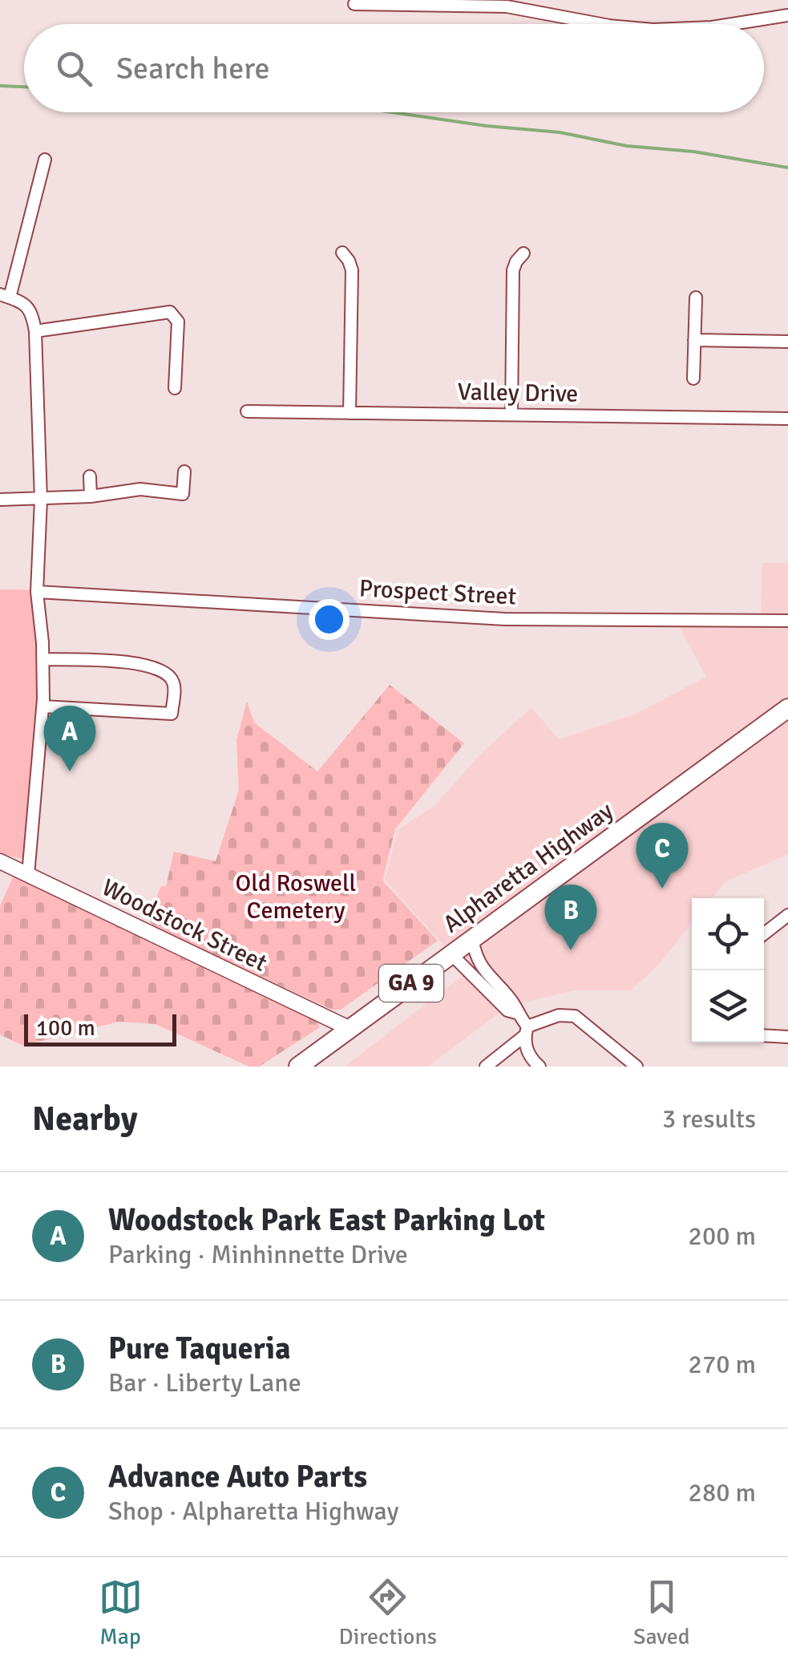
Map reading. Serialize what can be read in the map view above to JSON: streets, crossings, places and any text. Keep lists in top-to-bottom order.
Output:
{
  "streets": {
    "highway": ["Alpharetta Highway", "GA 9"],
    "street": ["Valley Drive", "Prospect Street", "Woodstock Street"]
  },
  "crossings": [
    ["Alpharetta Highway", "Woodstock Street"]
  ],
  "parks": ["Old Roswell Cemetery"],
  "scale_bar": "100 m",
  "page": {
    "search": "Search here",
    "pins": ["A", "C", "B"],
    "scale": "100 m",
    "heading": ["Nearby", "3 results"],
    "list": [
      {
        "mark": "A",
        "name": "Woodstock Park East Parking Lot",
        "note": "Parking · Minhinnette Drive",
        "value": "200 m"
      },
      {
        "mark": "B",
        "name": "Pure Taqueria",
        "note": "Bar · Liberty Lane",
        "value": "270 m"
      },
      {
        "mark": "C",
        "name": "Advance Auto Parts",
        "note": "Shop · Alpharetta Highway",
        "value": "280 m"
      }
    ],
    "nav": ["Map", "Directions", "Saved"]
  }
}
